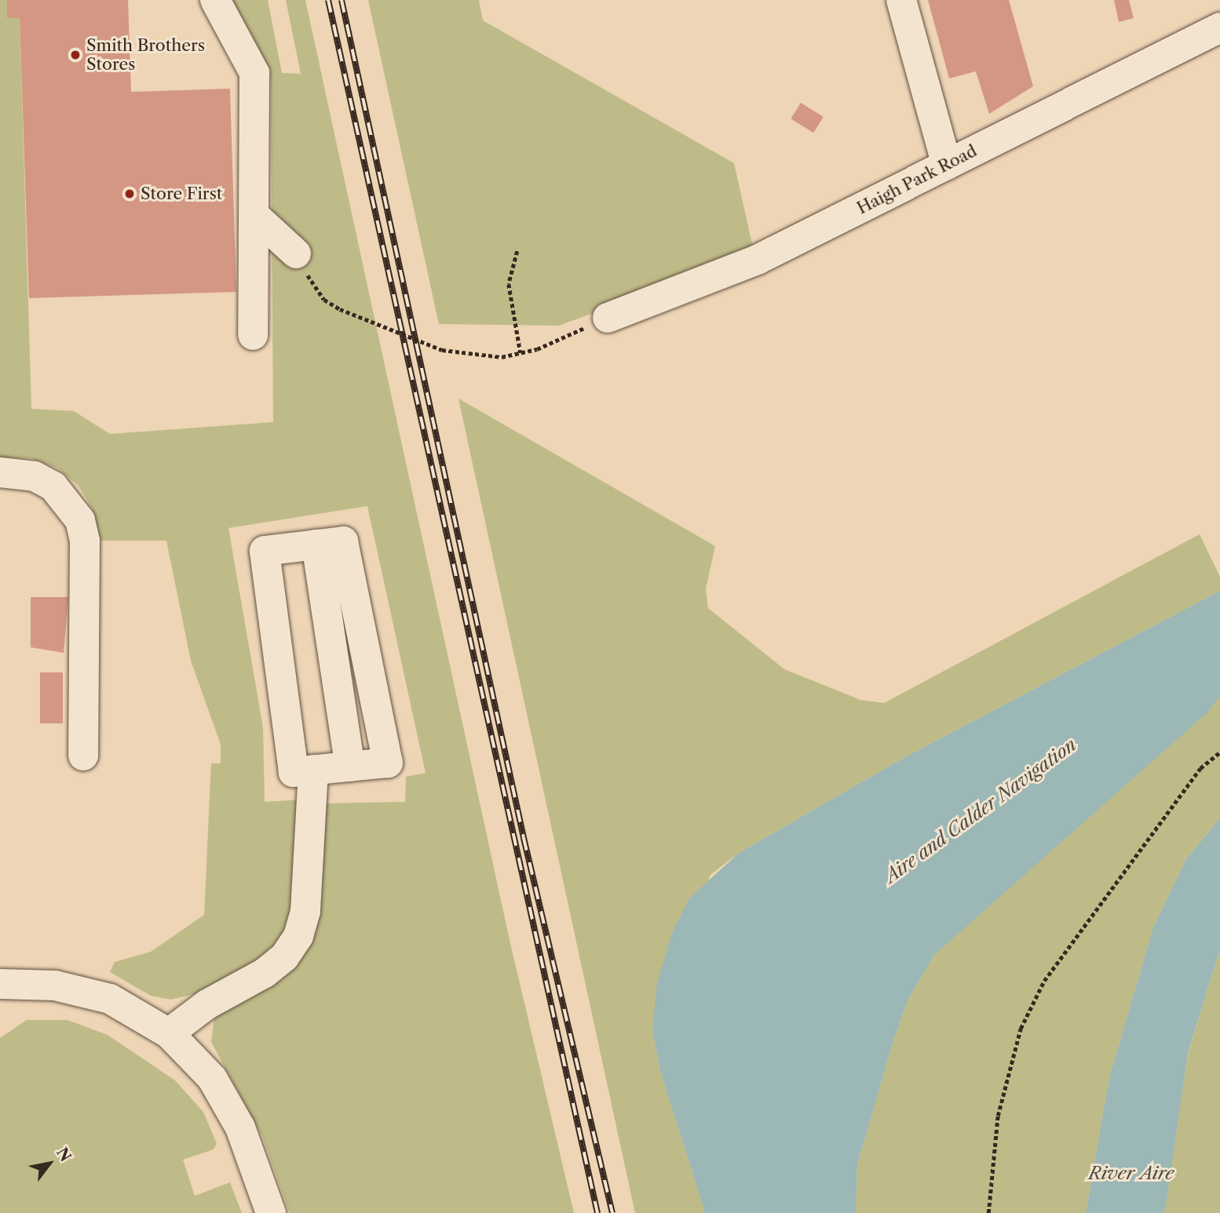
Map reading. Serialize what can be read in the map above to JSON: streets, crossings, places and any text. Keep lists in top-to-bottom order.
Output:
{
  "streets": {
    "street": ["Haigh Park Road"]
  },
  "water": ["Aire and Calder Navigation", "River Aire"],
  "places": ["Smith Brothers Stores", "Store First"],
  "north": "top right"
}
